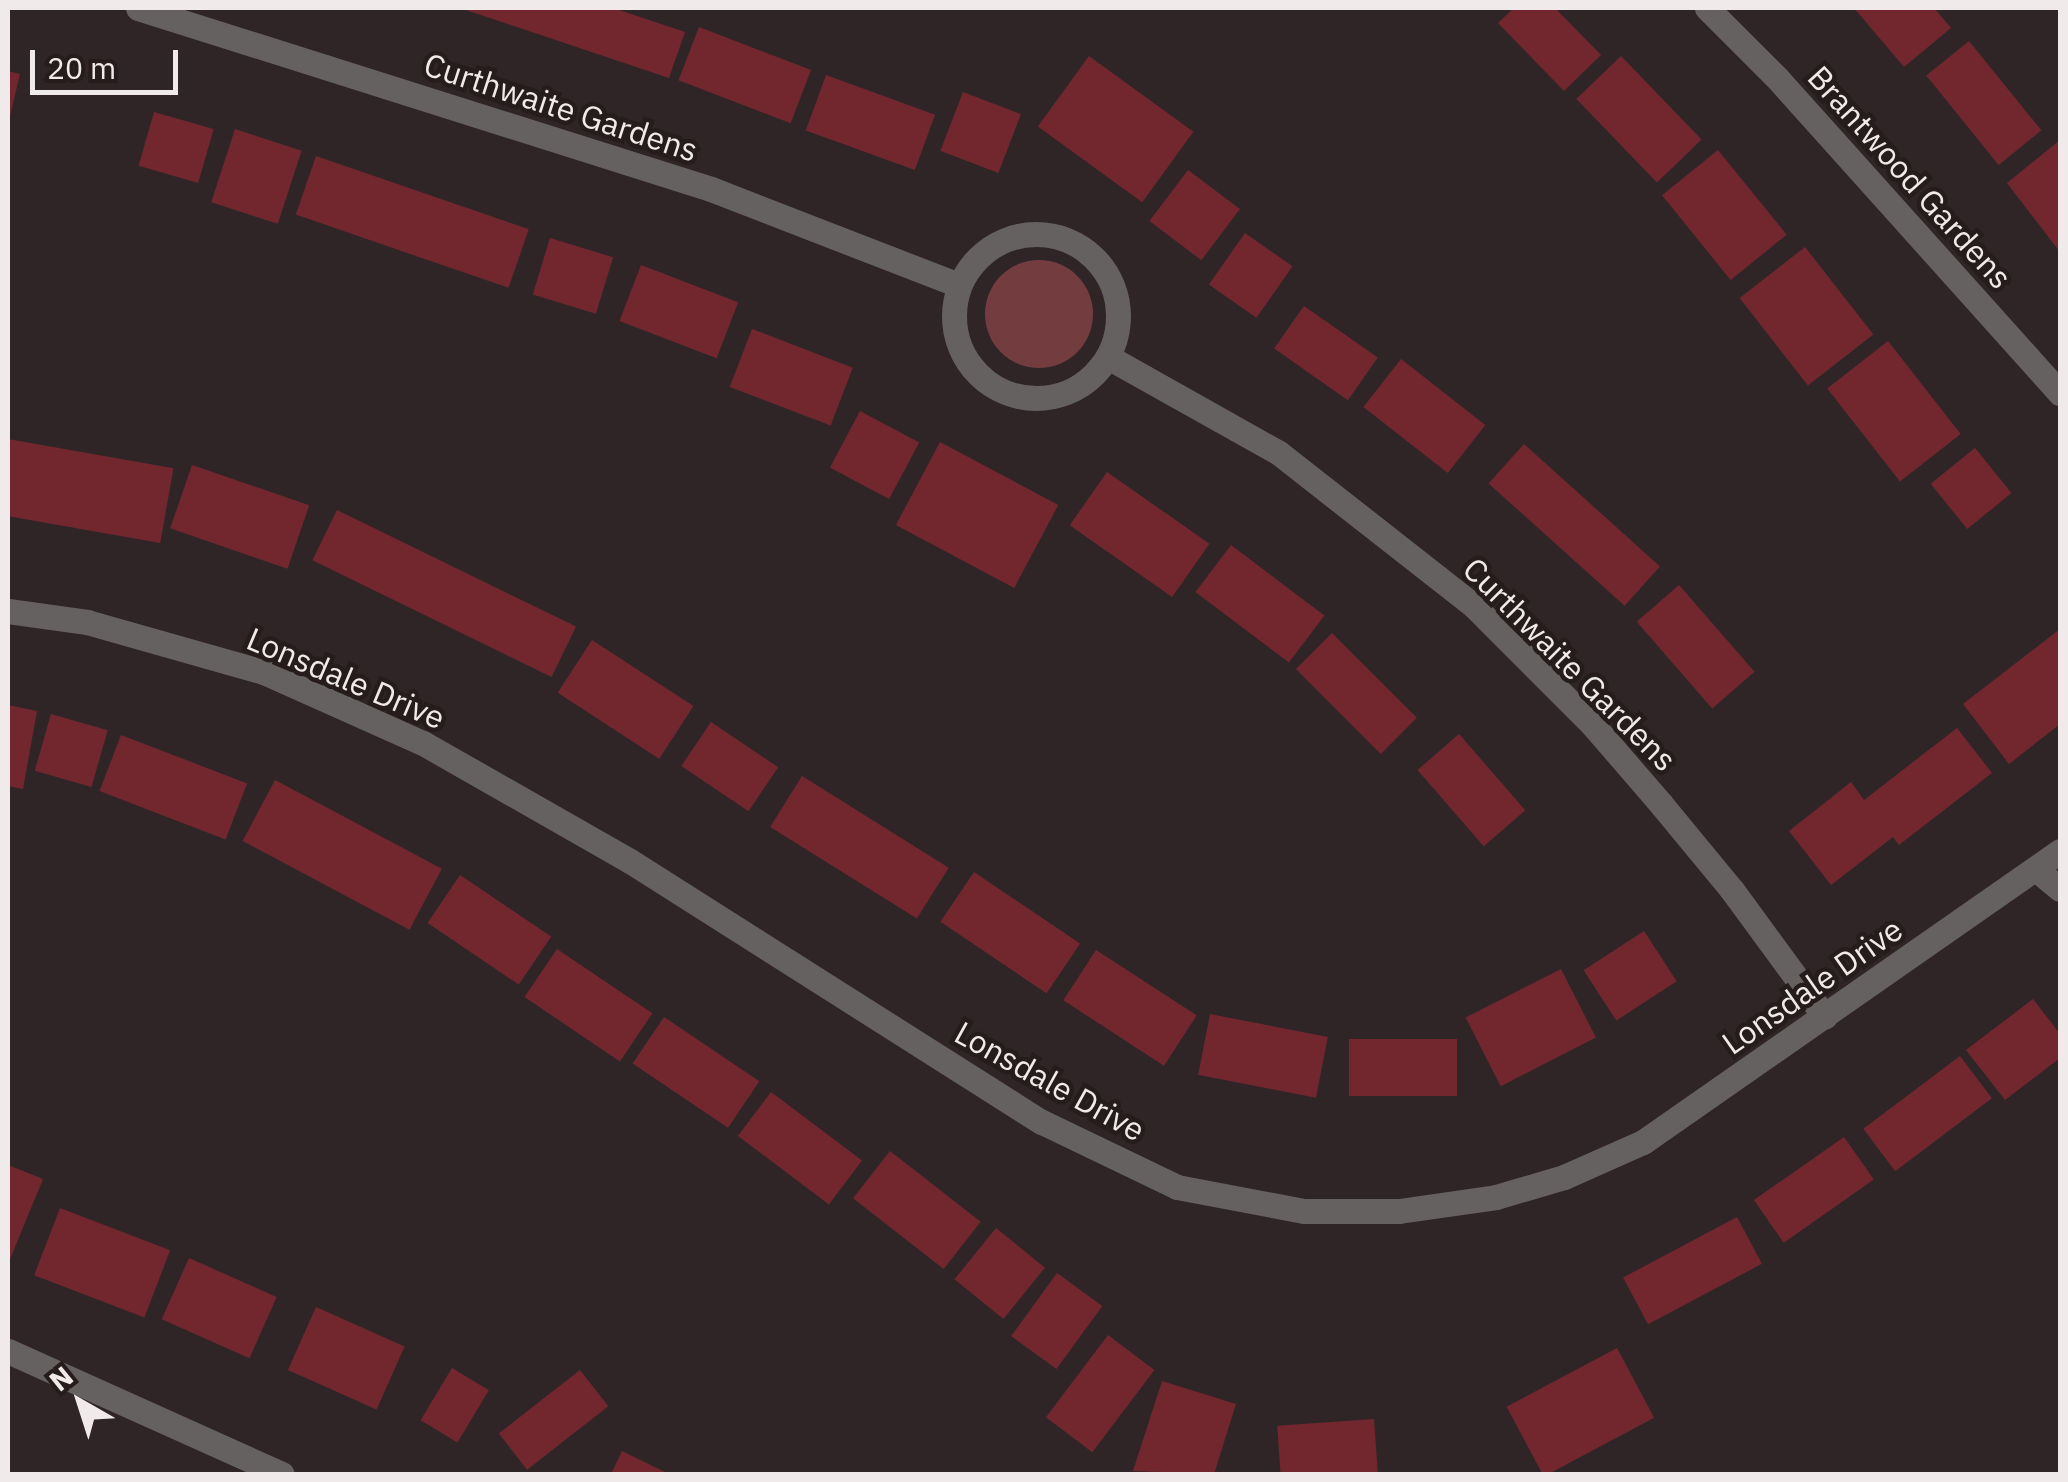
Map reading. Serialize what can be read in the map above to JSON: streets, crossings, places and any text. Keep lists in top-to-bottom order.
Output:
{
  "streets": {
    "street": ["Curthwaite Gardens", "Brantwood Gardens", "Lonsdale Drive"]
  },
  "crossings": [
    ["Curthwaite Gardens", "Lonsdale Drive"]
  ],
  "scale_bar": "20 m",
  "north": "top left"
}
